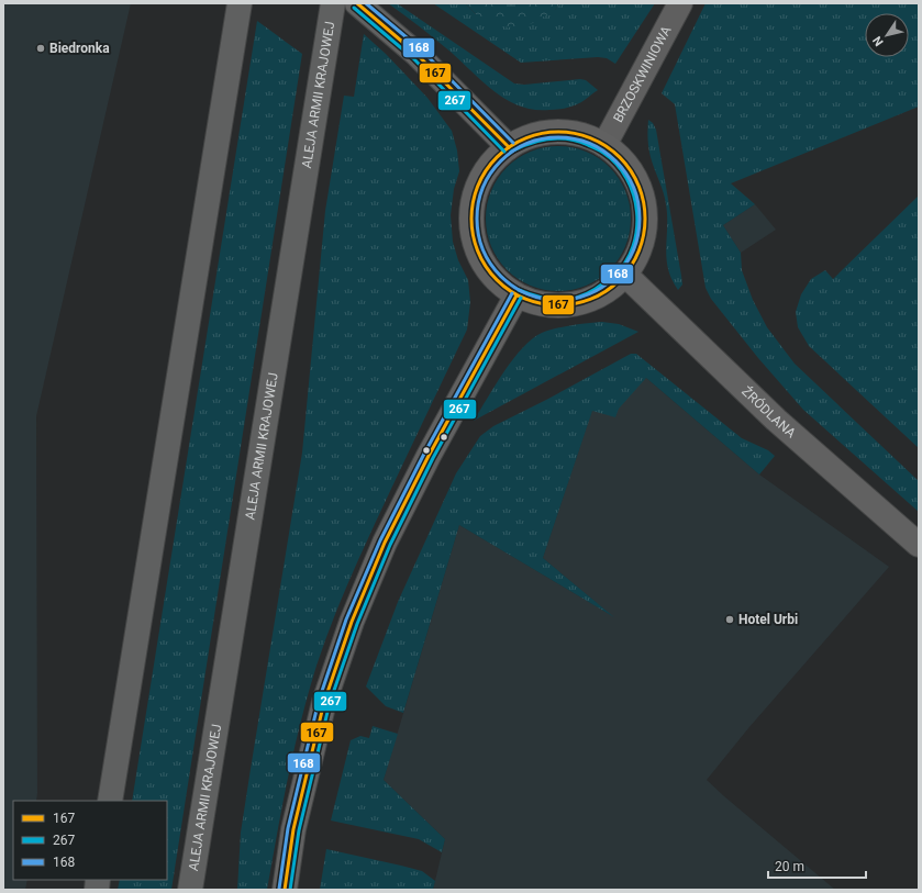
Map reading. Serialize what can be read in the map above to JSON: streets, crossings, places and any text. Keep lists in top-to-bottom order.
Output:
{
  "streets": {
    "main road": ["ALEJA ARMII KRAJOWEJ"],
    "street": ["BRZOSKWINIOWA", "ŹRÓDLANA"]
  },
  "places": ["Biedronka", "Hotel Urbi"],
  "lines": ["transit line 167", "transit line 168", "transit line 267"],
  "legend": ["167", "267", "168"],
  "scale_bar": "20 m",
  "north": "bottom left"
}
